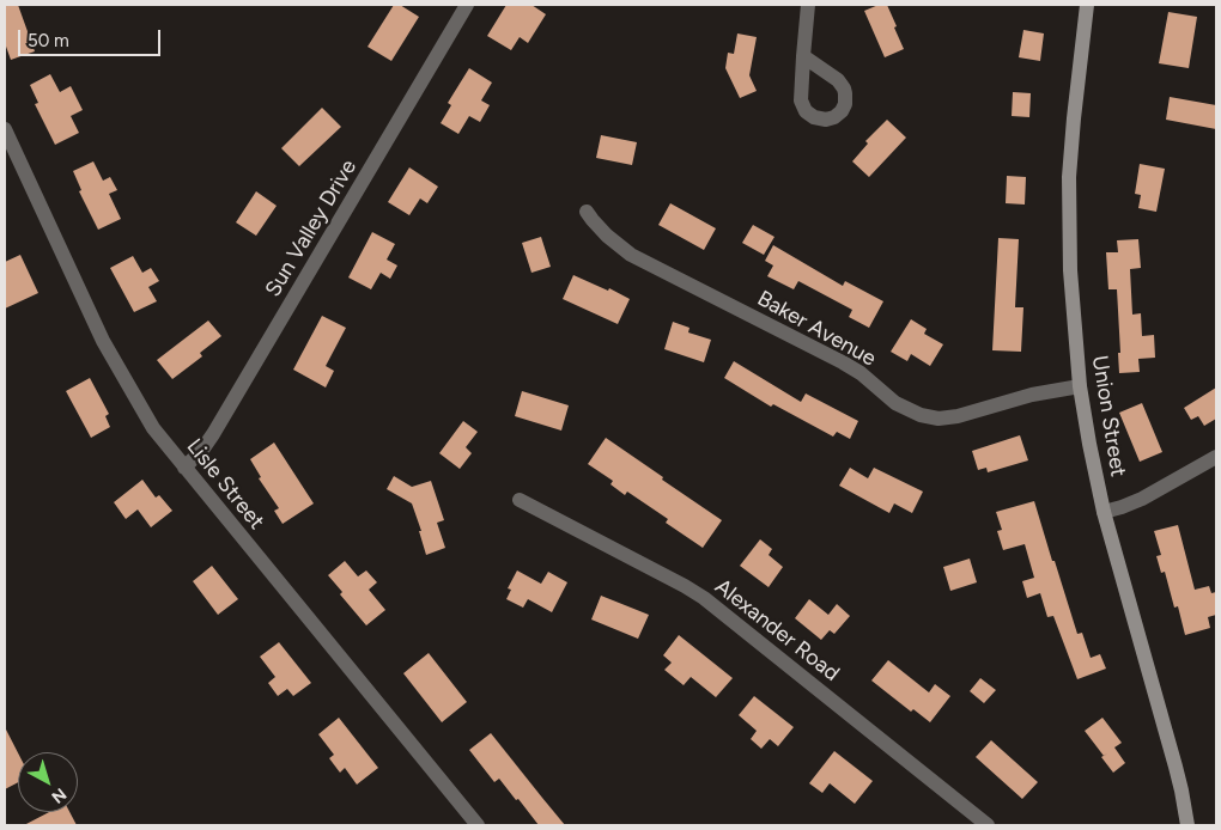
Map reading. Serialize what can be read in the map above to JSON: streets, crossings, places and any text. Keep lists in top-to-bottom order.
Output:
{
  "streets": {
    "main road": ["Union Street"],
    "street": [
      "Sun Valley Drive",
      "Baker Avenue",
      "Lisle Street",
      "Alexander Road"
    ]
  },
  "crossings": [
    ["Sun Valley Drive", "Lisle Street"],
    ["Baker Avenue", "Union Street"]
  ],
  "scale_bar": "50 m",
  "north": "bottom right"
}
